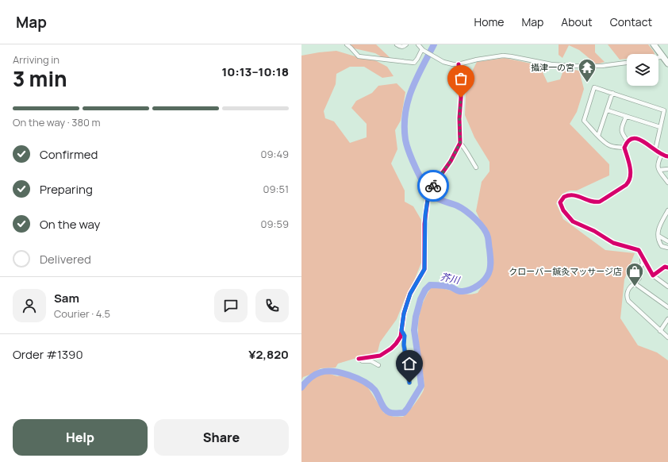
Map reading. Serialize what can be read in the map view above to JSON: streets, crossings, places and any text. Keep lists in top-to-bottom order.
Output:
{
  "water": ["芥川"],
  "places": {
    "temple": ["攝津一の宮"],
    "shop": ["クローバー鍼灸マッサージ店"]
  },
  "page": {
    "header": "Map",
    "nav": [
      "Home",
      "Map",
      "About",
      "Contact"
    ],
    "heading": ["3 min", "Arriving in", "10:13–10:18"],
    "panel": [
      "Sam",
      "Courier · 4.5",
      "Order #1390",
      "¥2,820"
    ],
    "bar": "On the way · 380 m",
    "list": [
      ["Confirmed", "09:49"],
      ["Preparing", "09:51"],
      ["On the way", "09:59"],
      "Delivered"
    ],
    "buttons": ["Help", "Share"]
  }
}
